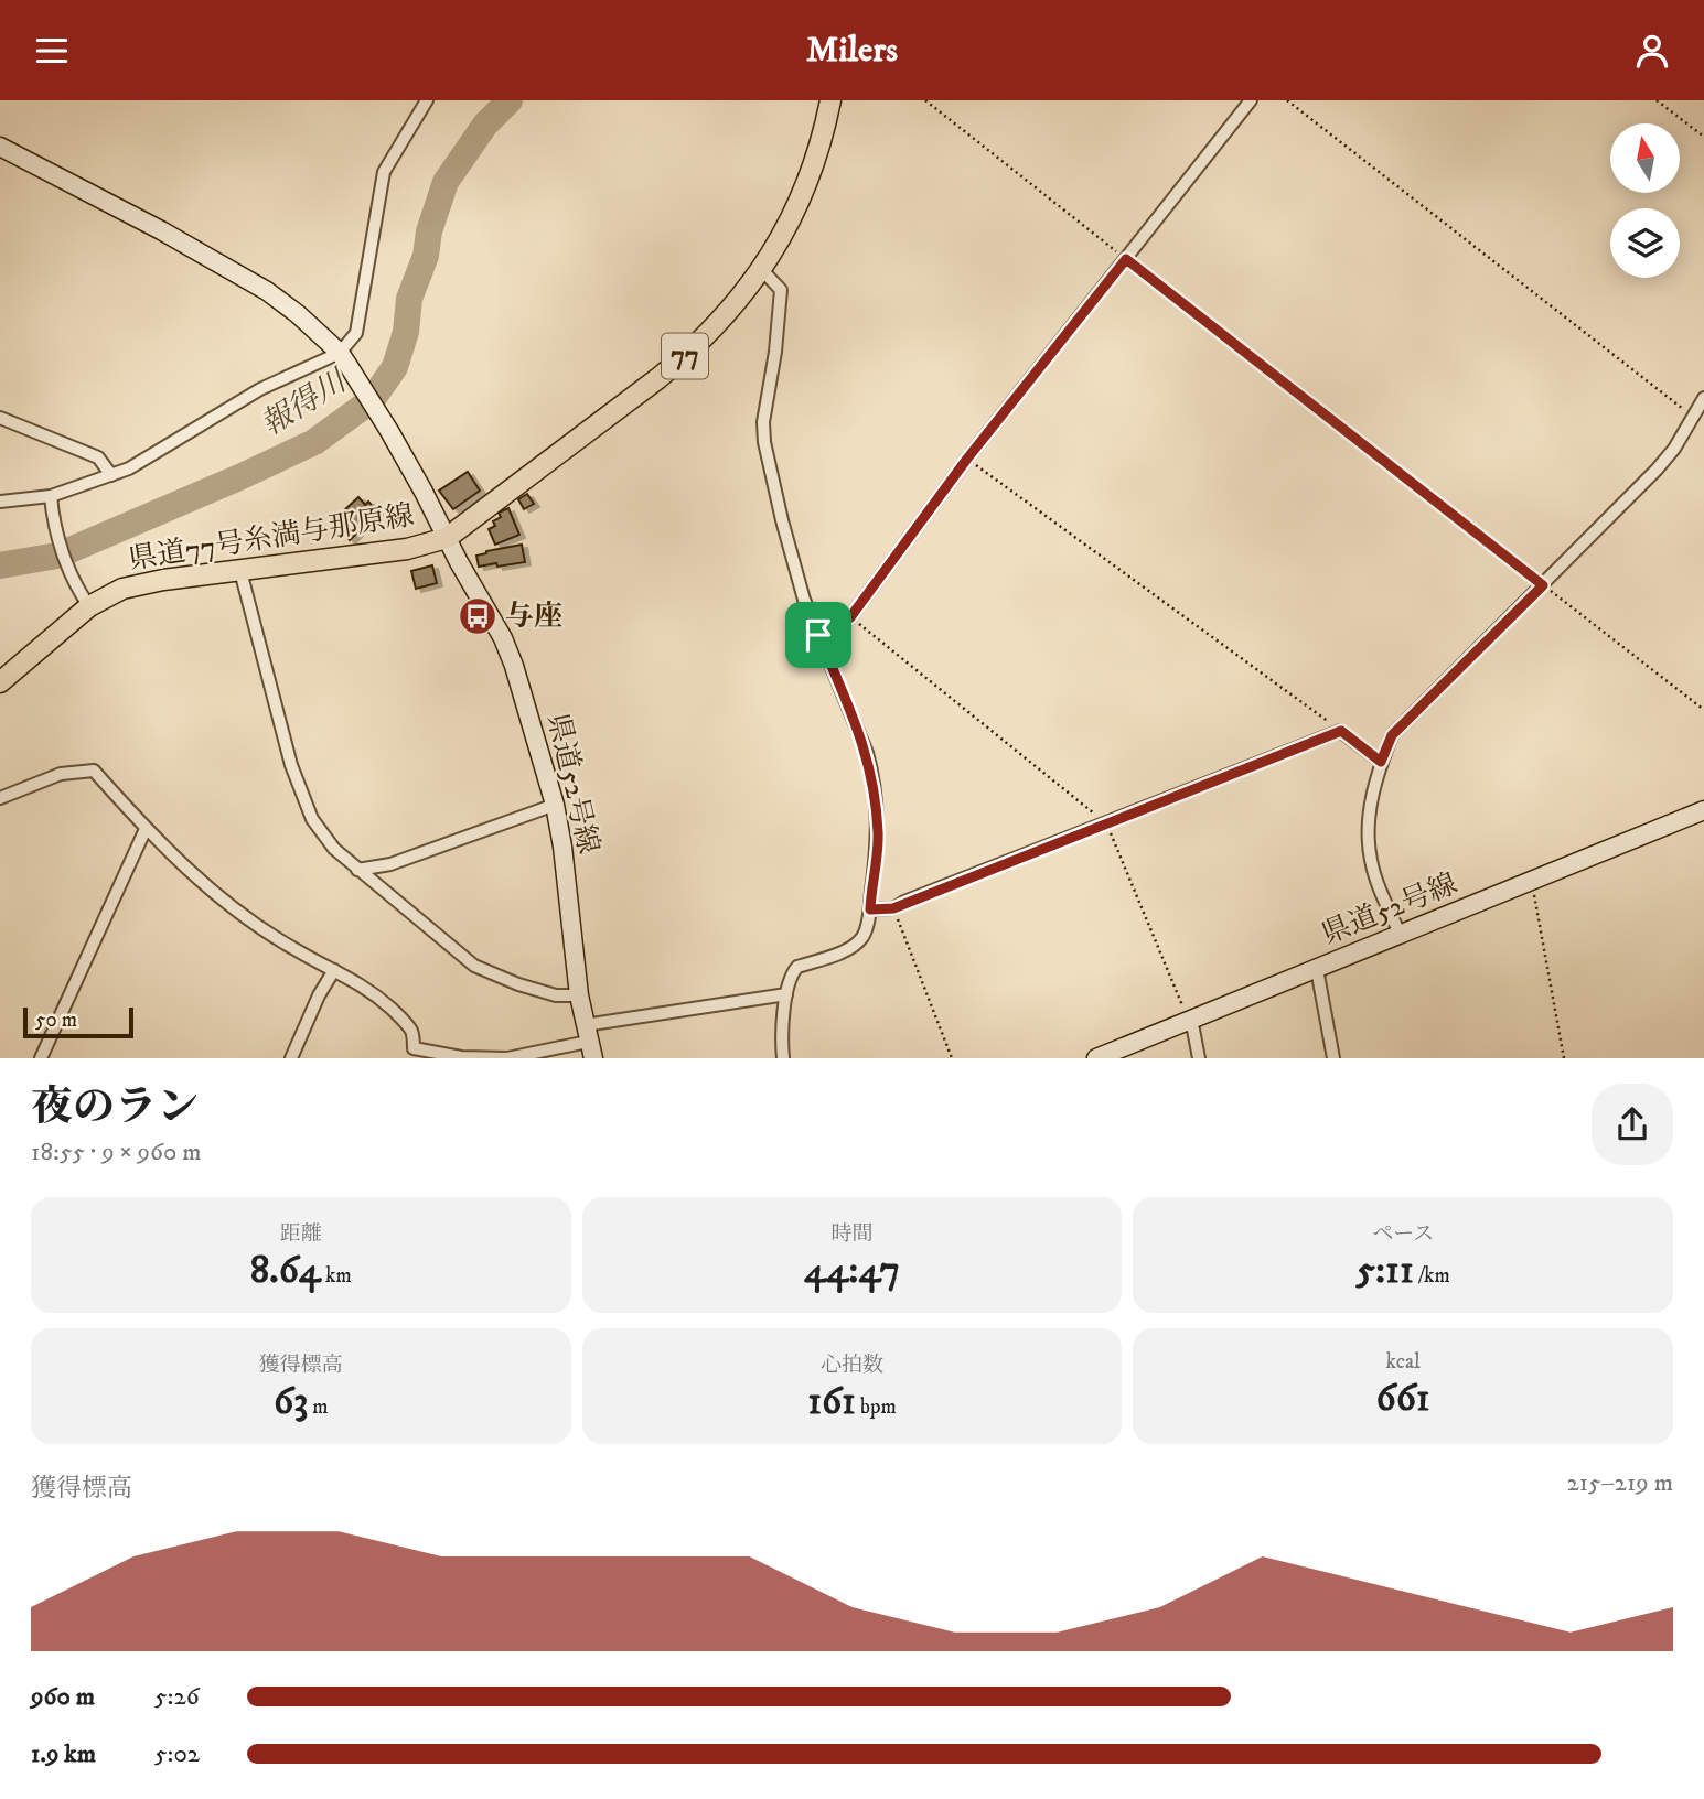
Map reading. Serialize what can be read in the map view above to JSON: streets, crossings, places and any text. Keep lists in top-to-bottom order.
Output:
{
  "streets": {
    "main road": ["77", "県道77号糸満与那原線", "県道52号線"]
  },
  "crossings": [
    ["県道77号糸満与那原線", "県道52号線"]
  ],
  "water": ["報得川"],
  "places": {
    "bus stop": ["与座"]
  },
  "scale_bar": "50 m",
  "north": "top",
  "page": {
    "header": "Milers",
    "scale": "50 m",
    "heading": ["夜のラン", "18:55 · 9 × 960 m"],
    "stats": [
      ["距離", "8.64 km"],
      ["時間", "44:47"],
      ["ペース", "5:11 /km"],
      ["獲得標高", "63 m"],
      ["心拍数", "161 bpm"],
      ["kcal", "661"]
    ],
    "chart": ["獲得標高", "215–219 m"],
    "list": [
      {
        "name": "960 m",
        "note": "5:26"
      },
      {
        "name": "1.9 km",
        "note": "5:02"
      }
    ]
  }
}
